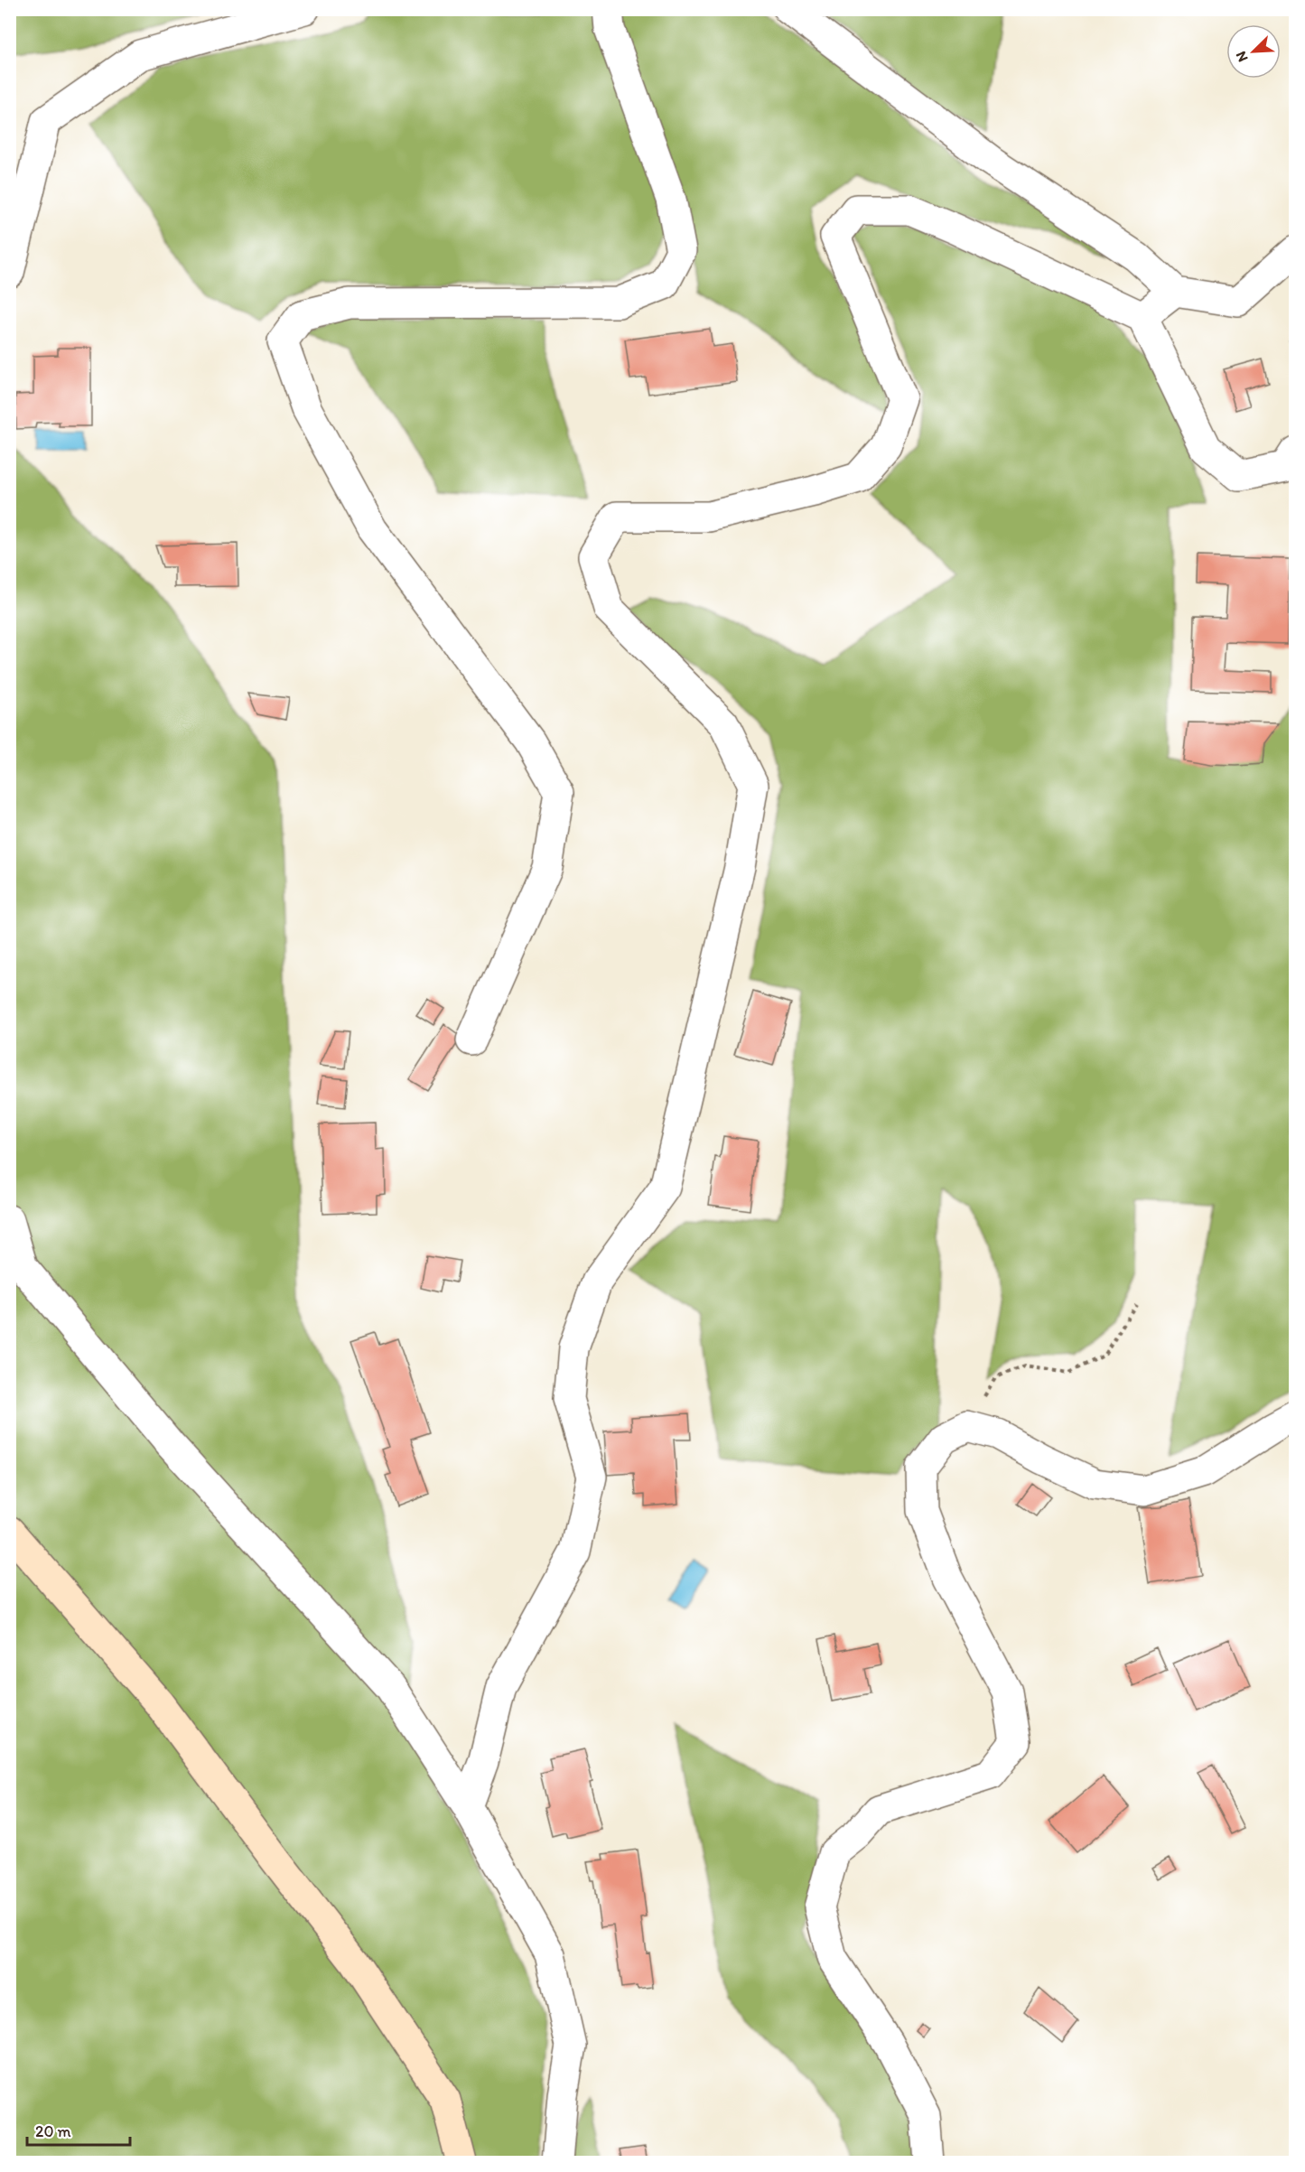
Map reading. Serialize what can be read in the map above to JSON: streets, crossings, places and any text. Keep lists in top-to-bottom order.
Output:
{
  "scale_bar": "20 m",
  "north": "bottom left"
}
